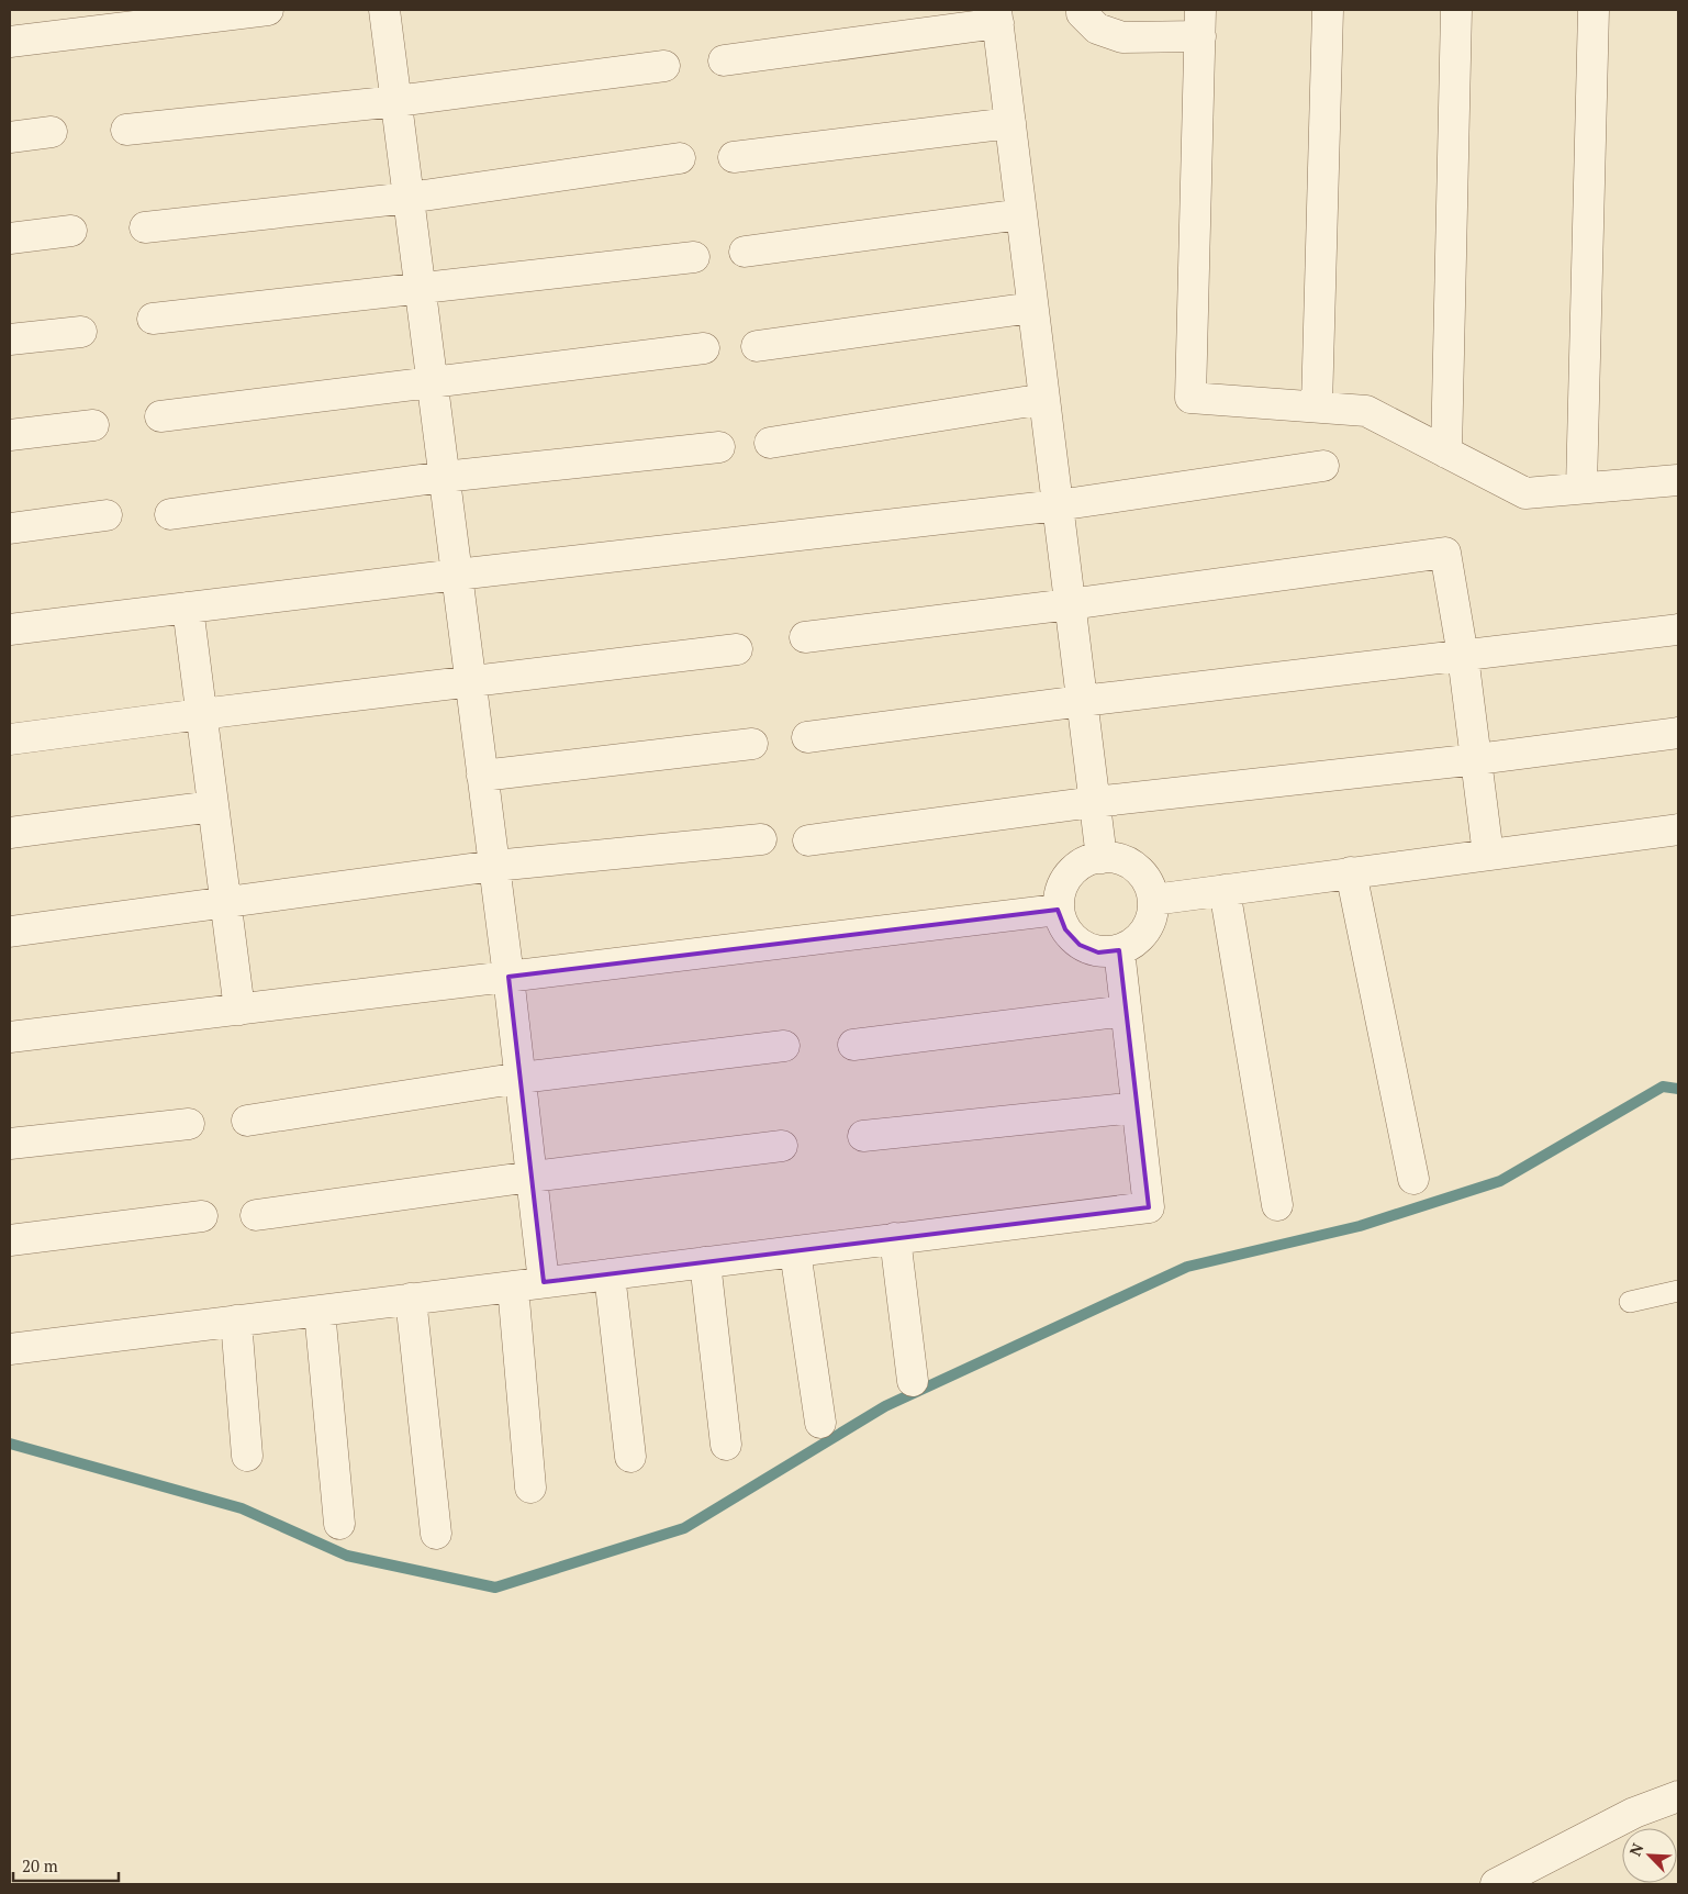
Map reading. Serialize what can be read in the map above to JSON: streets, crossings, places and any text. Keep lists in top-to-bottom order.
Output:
{
  "scale_bar": "20 m",
  "north": "top left"
}
